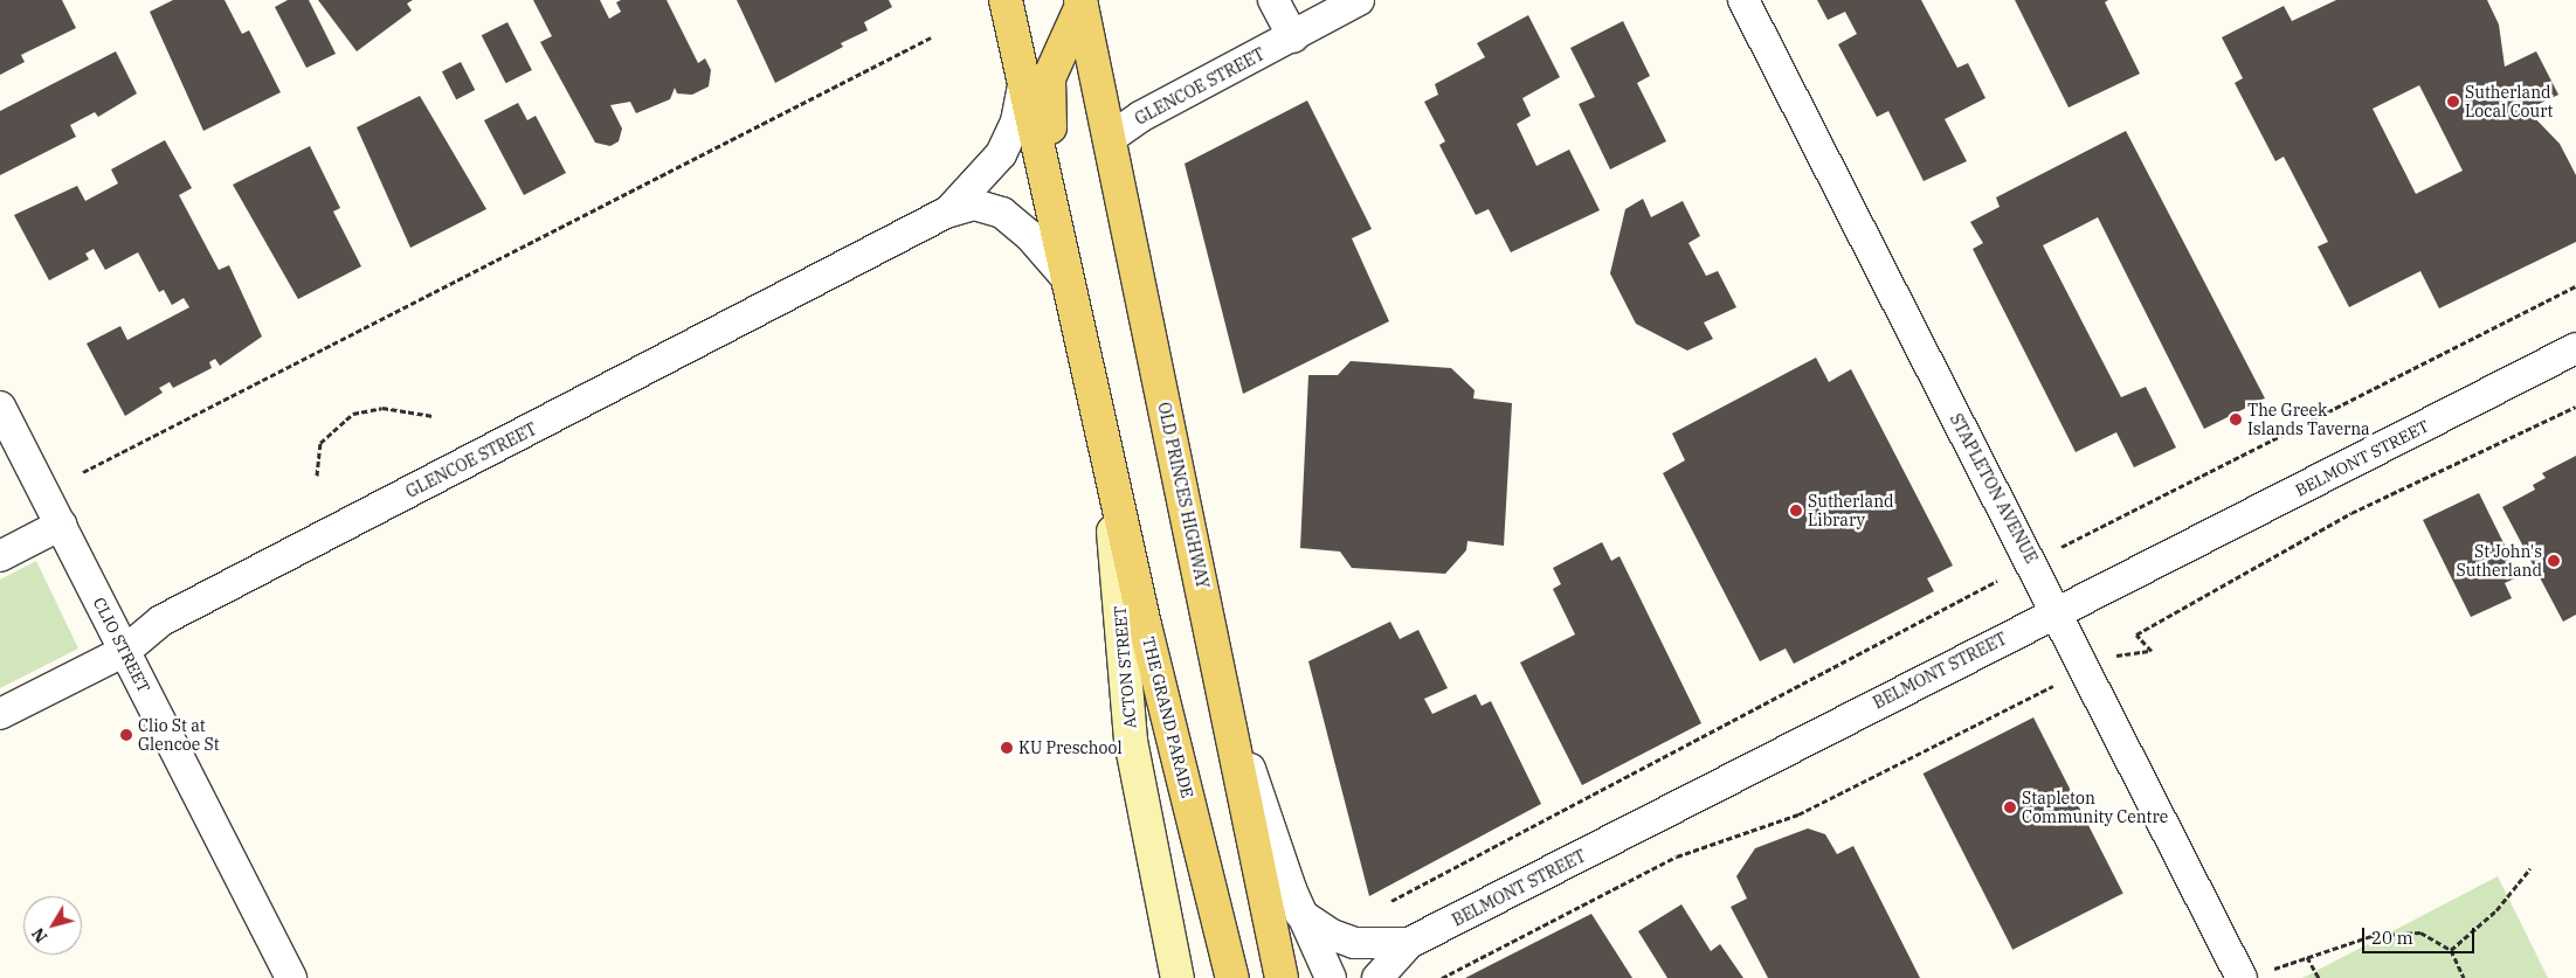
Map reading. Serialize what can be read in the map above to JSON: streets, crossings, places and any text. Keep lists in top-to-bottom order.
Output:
{
  "streets": {
    "main road": ["OLD PRINCES HIGHWAY", "THE GRAND PARADE"],
    "street": [
      "GLENCOE STREET",
      "BELMONT STREET",
      "STAPLETON AVENUE",
      "CLIO STREET",
      "ACTON STREET"
    ]
  },
  "crossings": [
    ["GLENCOE STREET", "OLD PRINCES HIGHWAY"],
    ["GLENCOE STREET", "CLIO STREET"],
    ["BELMONT STREET", "STAPLETON AVENUE"],
    ["BELMONT STREET", "OLD PRINCES HIGHWAY"],
    ["ACTON STREET", "THE GRAND PARADE"]
  ],
  "places": [
    "Sutherland Local Court",
    "The Greek Islands Taverna",
    "Sutherland Library",
    "St John's Sutherland",
    "Clio St at Glencoe St",
    "KU Preschool",
    "Stapleton Community Centre"
  ],
  "scale_bar": "20 m",
  "north": "bottom left"
}
